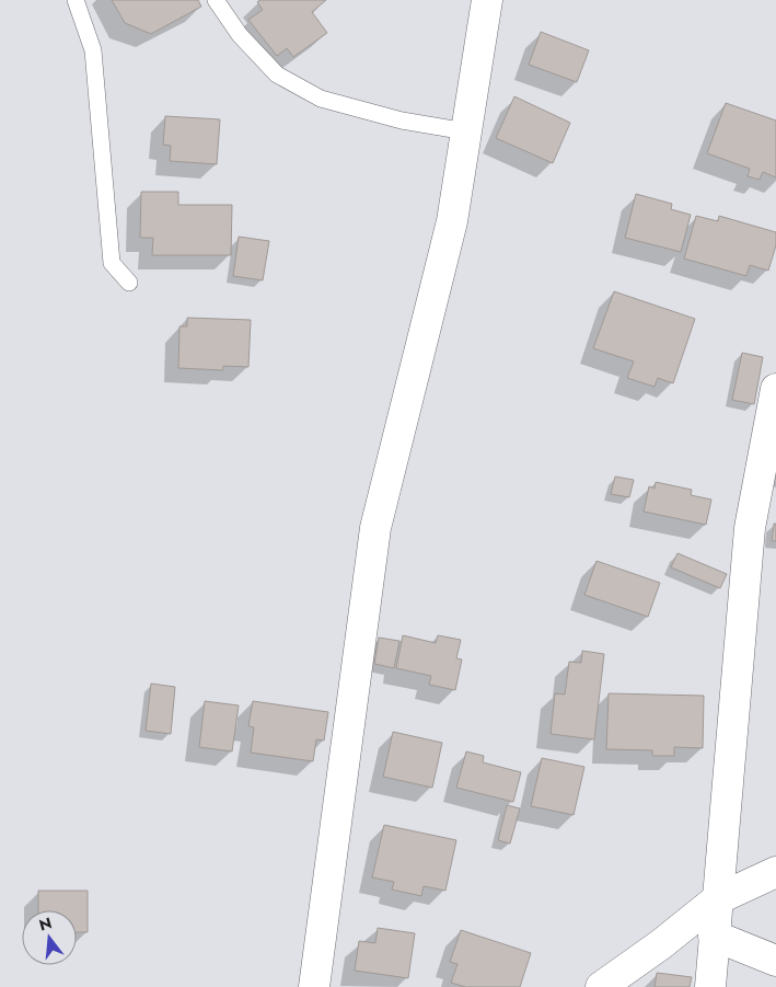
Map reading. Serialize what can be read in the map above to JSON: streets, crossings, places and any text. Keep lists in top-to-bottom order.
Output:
{
  "north": "top"
}
